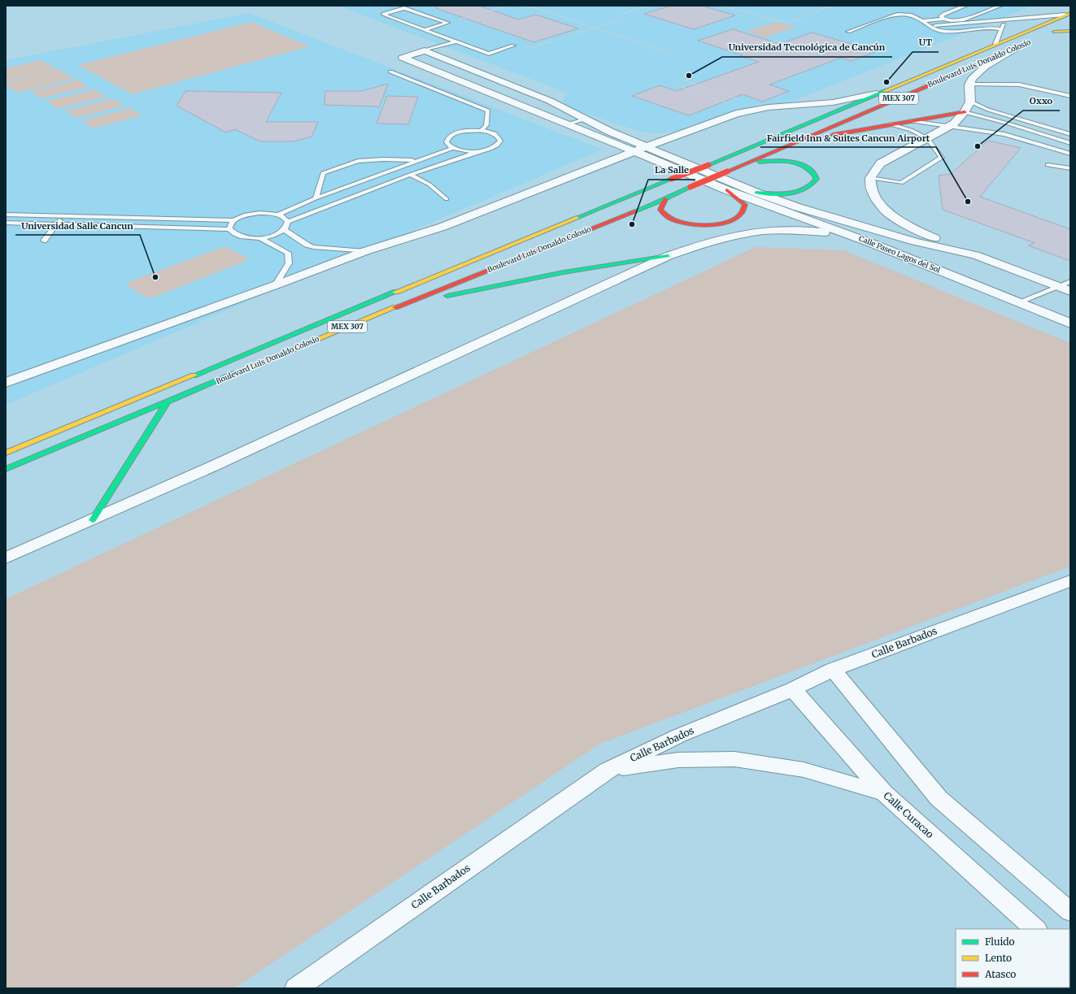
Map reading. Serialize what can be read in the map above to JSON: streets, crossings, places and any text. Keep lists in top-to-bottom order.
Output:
{
  "streets": {
    "main road": ["Boulevard Luis Donaldo Colosio", "MEX 307"],
    "street": ["Calle Paseo Lagos del Sol", "Calle Barbados", "Calle Curacao"]
  },
  "crossings": [
    ["Calle Barbados", "Calle Curacao"]
  ],
  "places": [
    "Universidad Tecnológica de Cancún",
    "UT",
    "Oxxo",
    "Fairfield Inn & Suites Cancun Airport",
    "La Salle",
    "Universidad Salle Cancun"
  ],
  "legend": ["Fluido", "Lento", "Atasco"]
}
